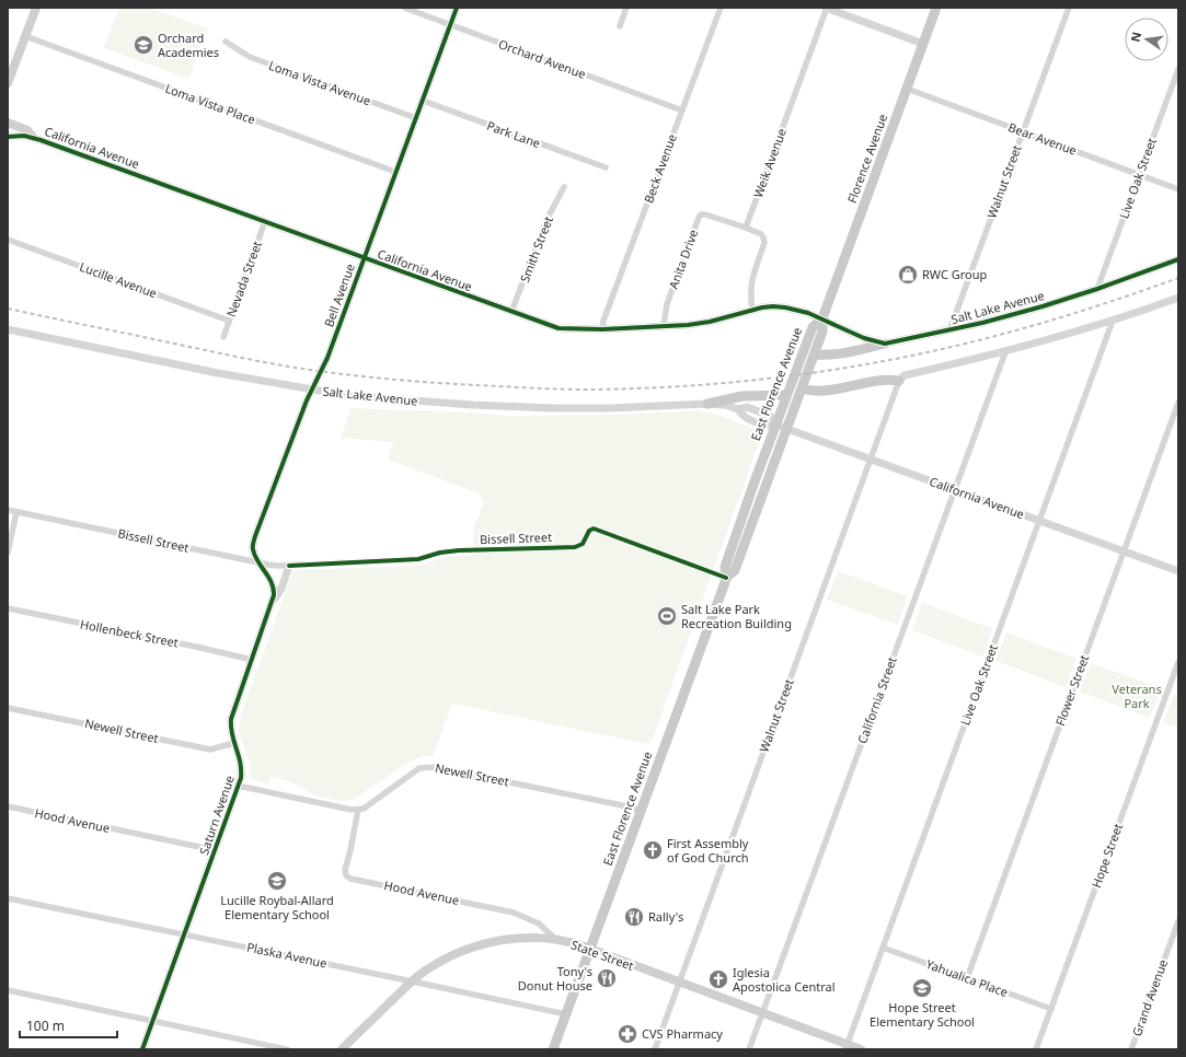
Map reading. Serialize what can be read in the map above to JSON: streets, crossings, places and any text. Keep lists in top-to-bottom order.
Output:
{
  "streets": {
    "main road": ["Florence Avenue", "East Florence Avenue", "State Street"],
    "street": [
      "Orchard Avenue",
      "Loma Vista Avenue",
      "Loma Vista Place",
      "Park Lane",
      "Bear Avenue",
      "California Avenue",
      "Weik Avenue",
      "Beck Avenue",
      "Live Oak Street",
      "Walnut Street",
      "Smith Street",
      "Anita Drive",
      "Nevada Street",
      "Lucille Avenue",
      "Bell Avenue",
      "Salt Lake Avenue",
      "Bissell Street",
      "Hollenbeck Street",
      "Flower Street",
      "California Street",
      "Newell Street",
      "Saturn Avenue",
      "Hood Avenue",
      "Hope Street",
      "Plaska Avenue",
      "Yahualica Place",
      "Grand Avenue"
    ]
  },
  "crossings": [
    ["Orchard Avenue", "Beck Avenue"],
    ["Orchard Avenue", "Bell Avenue"],
    ["Loma Vista Avenue", "Bell Avenue"],
    ["Loma Vista Place", "Bell Avenue"],
    ["Park Lane", "Bell Avenue"],
    ["Bear Avenue", "Florence Avenue"],
    ["Bear Avenue", "Live Oak Street"],
    ["Bear Avenue", "Walnut Street"],
    ["California Avenue", "Florence Avenue"],
    ["California Avenue", "Beck Avenue"],
    ["California Avenue", "Live Oak Street"],
    ["California Avenue", "Walnut Street"],
    ["California Avenue", "Smith Street"],
    ["California Avenue", "Anita Drive"],
    ["California Avenue", "Nevada Street"],
    ["California Avenue", "Bell Avenue"],
    ["California Avenue", "Salt Lake Avenue"],
    ["California Avenue", "East Florence Avenue"],
    ["California Avenue", "Flower Street"],
    ["California Avenue", "California Street"],
    ["Florence Avenue", "Salt Lake Avenue"],
    ["Florence Avenue", "East Florence Avenue"],
    ["Weik Avenue", "Anita Drive"],
    ["Live Oak Street", "Salt Lake Avenue"],
    ["Live Oak Street", "State Street"],
    ["Live Oak Street", "Yahualica Place"],
    ["Walnut Street", "Salt Lake Avenue"],
    ["Walnut Street", "State Street"],
    ["Nevada Street", "Lucille Avenue"],
    ["Bell Avenue", "Salt Lake Avenue"],
    ["Bell Avenue", "Bissell Street"],
    ["Salt Lake Avenue", "East Florence Avenue"],
    ["East Florence Avenue", "Bissell Street"],
    ["East Florence Avenue", "Newell Street"],
    ["East Florence Avenue", "Plaska Avenue"],
    ["East Florence Avenue", "State Street"],
    ["Bissell Street", "Saturn Avenue"],
    ["Hollenbeck Street", "Saturn Avenue"],
    ["Flower Street", "Yahualica Place"],
    ["California Street", "State Street"],
    ["Newell Street", "Saturn Avenue"],
    ["Newell Street", "Hood Avenue"],
    ["Saturn Avenue", "Hood Avenue"],
    ["Saturn Avenue", "Plaska Avenue"],
    ["Hood Avenue", "State Street"],
    ["Hope Street", "Yahualica Place"],
    ["Plaska Avenue", "State Street"]
  ],
  "parks": ["Veterans Park"],
  "places": {
    "school or university": ["Orchard Academies", "Lucille Roybal-Allard Elementary School", "Hope Street Elementary School"],
    "shop": ["RWC Group"],
    "sports": ["Salt Lake Park Recreation Building"],
    "church": ["First Assembly of God Church", "Iglesia Apostolica Central"],
    "restaurant": ["Rally's", "Tony's Donut House"],
    "pharmacy": ["CVS Pharmacy"]
  },
  "scale_bar": "100 m",
  "north": "left"
}
